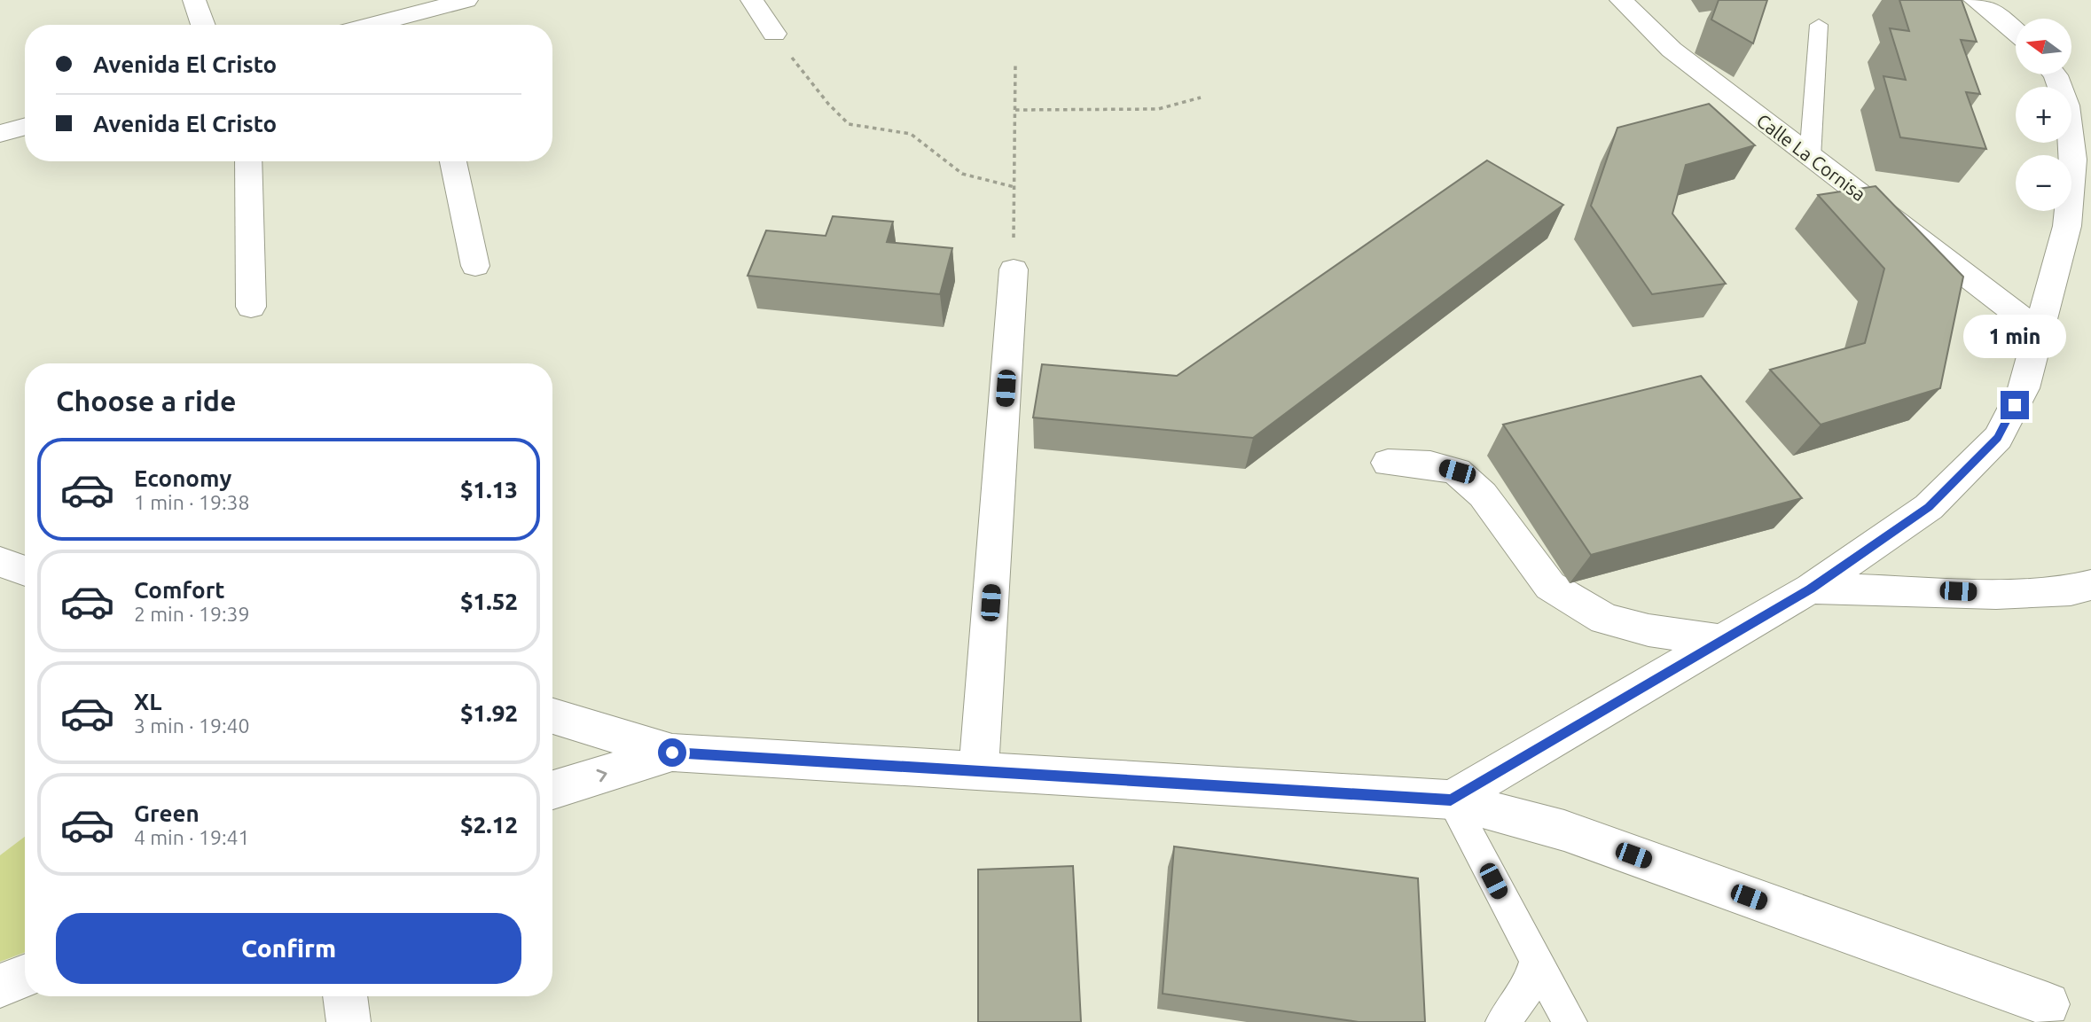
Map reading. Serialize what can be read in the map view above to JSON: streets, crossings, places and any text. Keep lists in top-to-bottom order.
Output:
{
  "streets": {
    "street": ["Calle La Cornisa"]
  },
  "north": "left",
  "page": {
    "map_buttons": ["+", "−"],
    "banner": ["Avenida El Cristo", "Avenida El Cristo"],
    "bubble": "1 min",
    "heading": "Choose a ride",
    "list": [
      {
        "name": "Economy",
        "note": "1 min · 19:38",
        "value": "$1.13"
      },
      {
        "name": "Comfort",
        "note": "2 min · 19:39",
        "value": "$1.52"
      },
      {
        "name": "XL",
        "note": "3 min · 19:40",
        "value": "$1.92"
      },
      {
        "name": "Green",
        "note": "4 min · 19:41",
        "value": "$2.12"
      }
    ],
    "buttons": "Confirm"
  }
}
